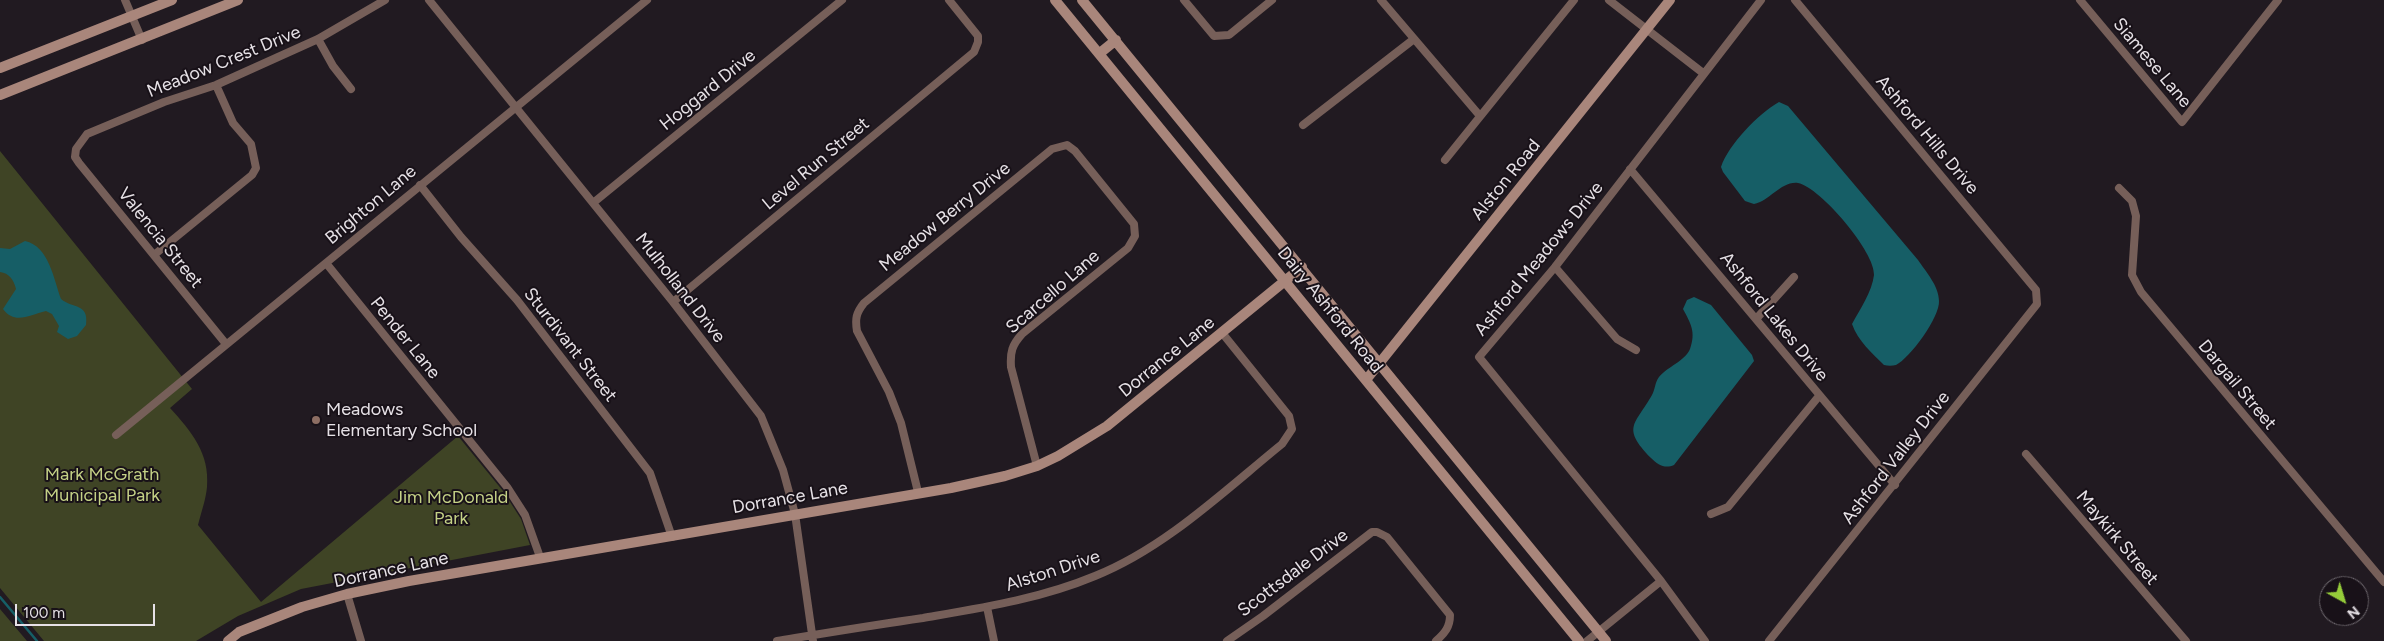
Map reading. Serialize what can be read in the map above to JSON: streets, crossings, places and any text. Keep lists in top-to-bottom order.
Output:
{
  "streets": {
    "main road": ["Alston Road", "Dairy Ashford Road", "Dorrance Lane"],
    "street": [
      "Meadow Crest Drive",
      "Siamese Lane",
      "Hoggard Drive",
      "Ashford Hills Drive",
      "Level Run Street",
      "Brighton Lane",
      "Meadow Berry Drive",
      "Valencia Street",
      "Ashford Meadows Drive",
      "Mulholland Drive",
      "Scarcello Lane",
      "Ashford Lakes Drive",
      "Pender Lane",
      "Sturdivant Street",
      "Dargail Street",
      "Ashford Valley Drive",
      "Maykirk Street",
      "Alston Drive",
      "Scottsdale Drive"
    ]
  },
  "crossings": [
    ["Meadow Crest Drive", "Valencia Street"],
    ["Hoggard Drive", "Mulholland Drive"],
    ["Ashford Hills Drive", "Ashford Valley Drive"],
    ["Level Run Street", "Mulholland Drive"],
    ["Alston Road", "Dairy Ashford Road"],
    ["Brighton Lane", "Valencia Street"],
    ["Brighton Lane", "Mulholland Drive"],
    ["Brighton Lane", "Pender Lane"],
    ["Brighton Lane", "Sturdivant Street"],
    ["Meadow Berry Drive", "Scarcello Lane"],
    ["Meadow Berry Drive", "Dorrance Lane"],
    ["Ashford Meadows Drive", "Ashford Lakes Drive"],
    ["Mulholland Drive", "Dorrance Lane"],
    ["Mulholland Drive", "Alston Drive"],
    ["Scarcello Lane", "Dorrance Lane"],
    ["Dairy Ashford Road", "Dorrance Lane"],
    ["Ashford Lakes Drive", "Ashford Valley Drive"],
    ["Pender Lane", "Dorrance Lane"],
    ["Sturdivant Street", "Dorrance Lane"],
    ["Dorrance Lane", "Alston Drive"]
  ],
  "parks": ["Mark McGrath Municipal Park", "Jim McDonald Park"],
  "places": ["Meadows Elementary School"],
  "scale_bar": "100 m",
  "north": "bottom right"
}
